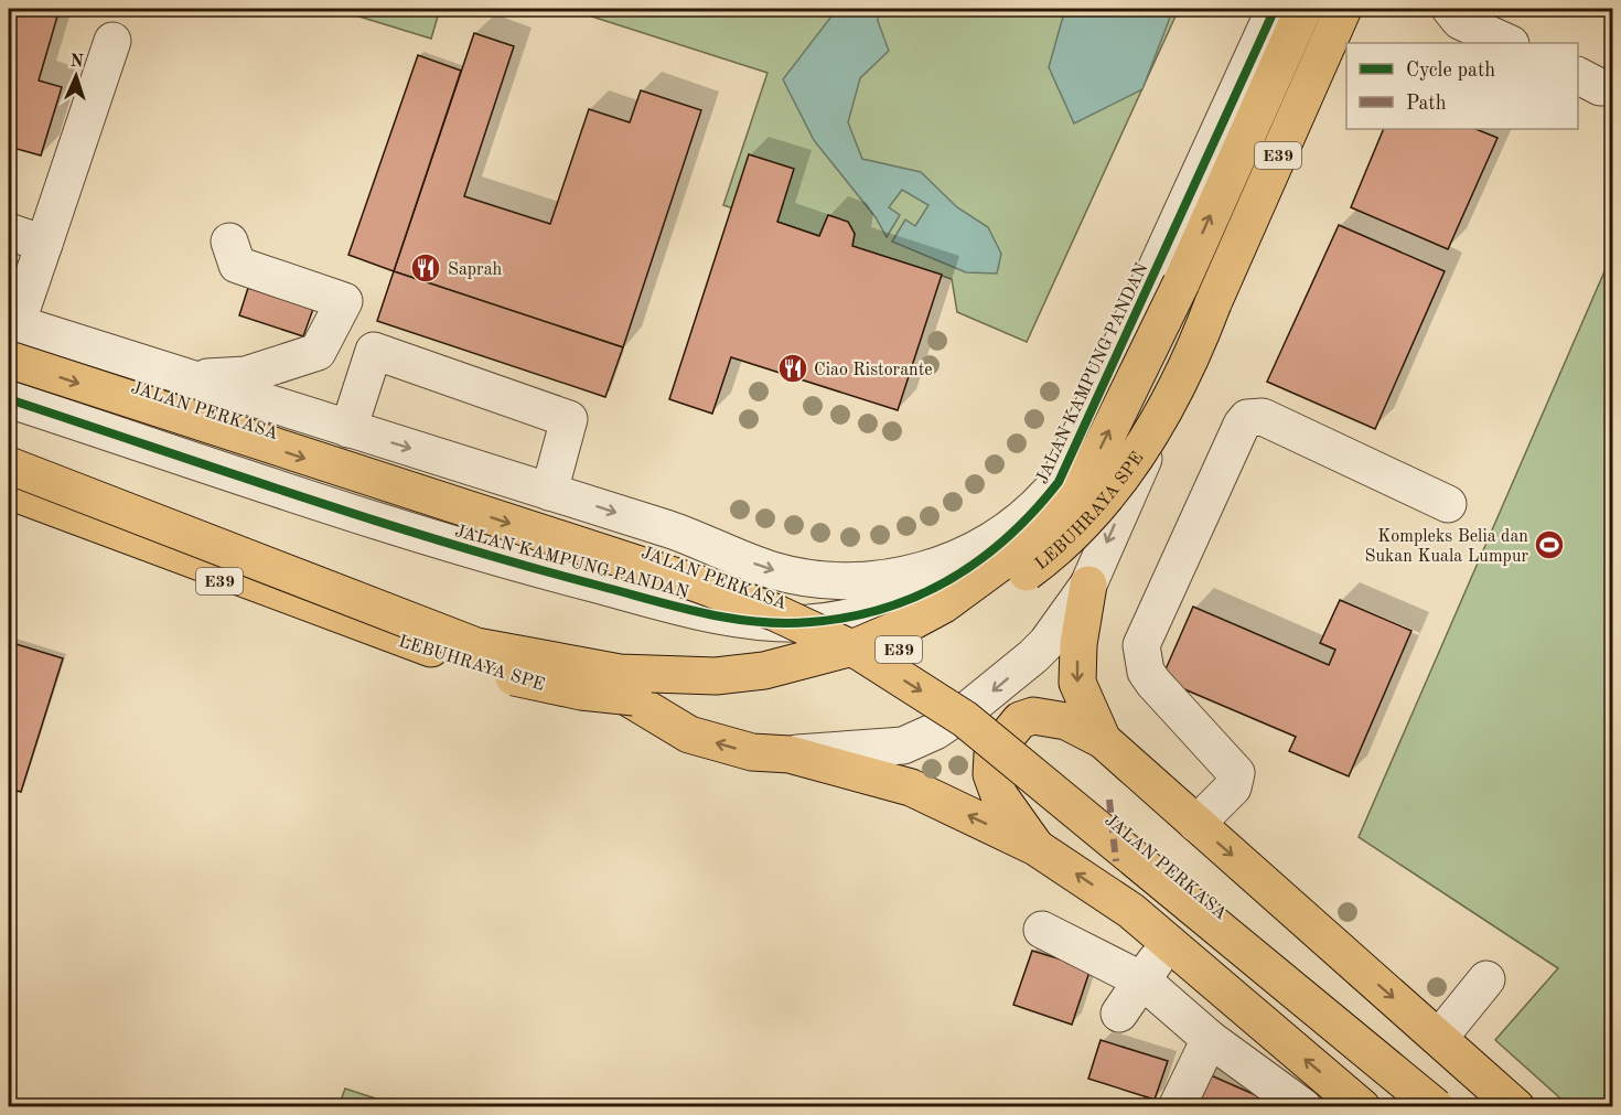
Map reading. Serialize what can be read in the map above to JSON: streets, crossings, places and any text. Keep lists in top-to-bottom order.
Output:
{
  "streets": {
    "main road": ["E39", "JALAN PERKASA", "LEBUHRAYA SPE"],
    "street": ["JALAN KAMPUNG PANDAN"]
  },
  "places": {
    "restaurant": ["Saprah", "Ciao Ristorante"],
    "sports": ["Kompleks Belia dan Sukan Kuala Lumpur"]
  },
  "legend": ["Cycle path", "Path"],
  "north": "top"
}
